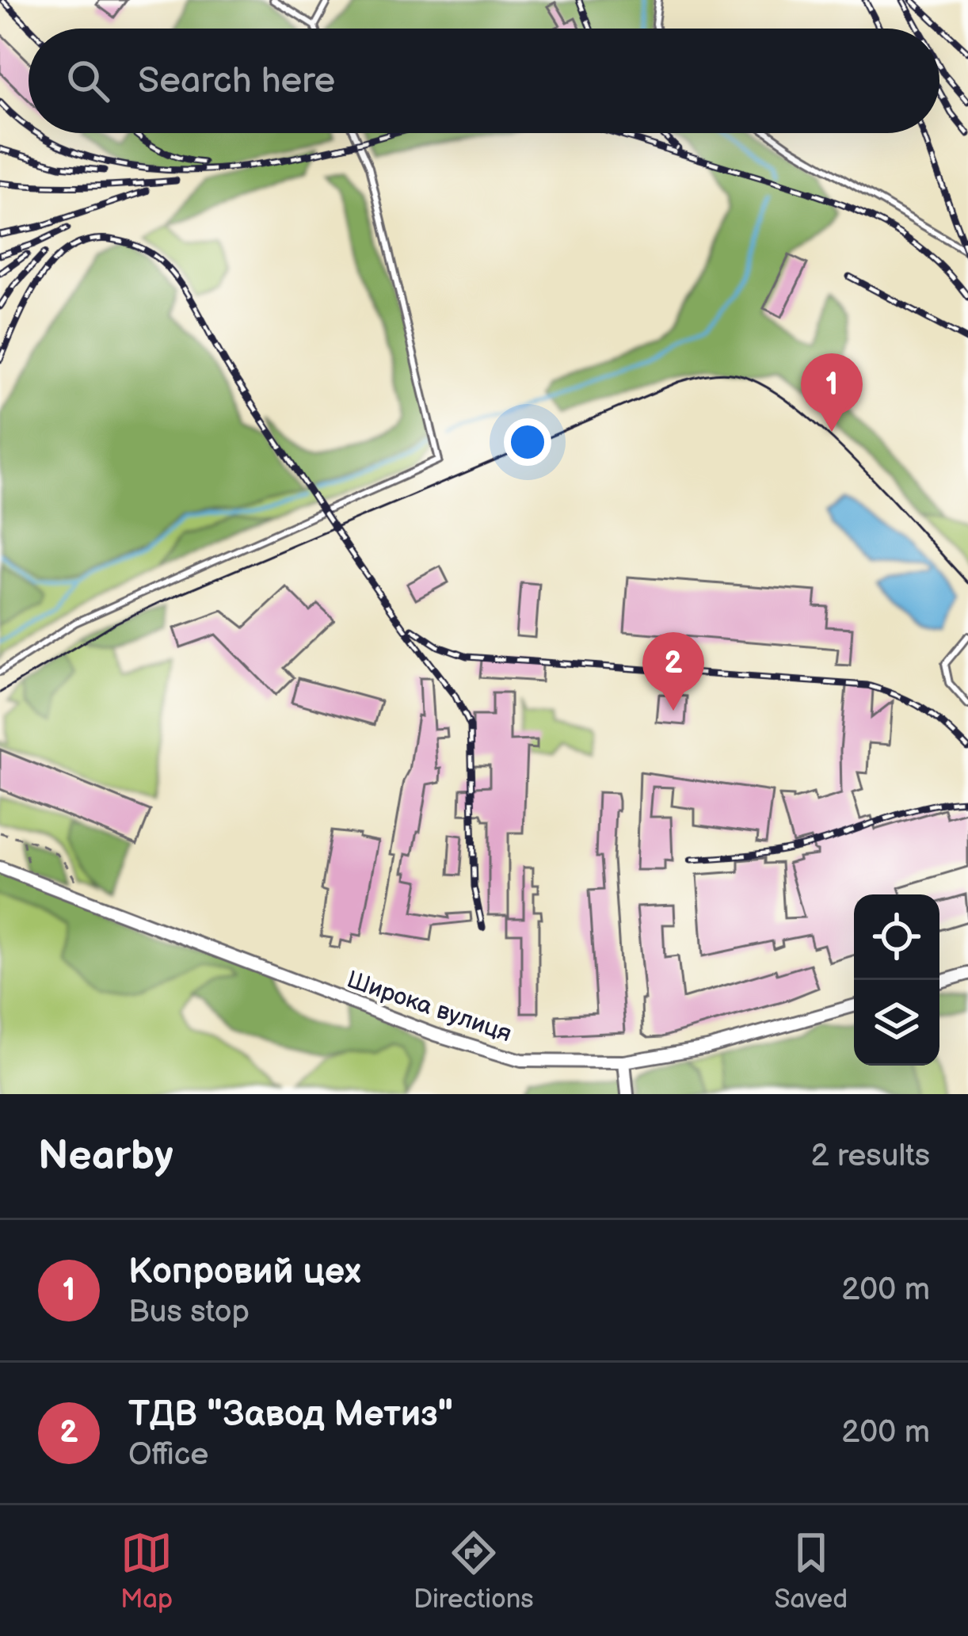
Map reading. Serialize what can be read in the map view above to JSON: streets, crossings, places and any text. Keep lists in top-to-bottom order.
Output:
{
  "streets": {
    "street": ["Широка вулиця"]
  },
  "page": {
    "search": "Search here",
    "pins": ["1", "2"],
    "heading": ["Nearby", "2 results"],
    "list": [
      {
        "mark": "1",
        "name": "Копровий цех",
        "note": "Bus stop",
        "value": "200 m"
      },
      {
        "mark": "2",
        "name": "ТДВ \"Завод Метиз\"",
        "note": "Office",
        "value": "200 m"
      }
    ],
    "nav": ["Map", "Directions", "Saved"]
  }
}
